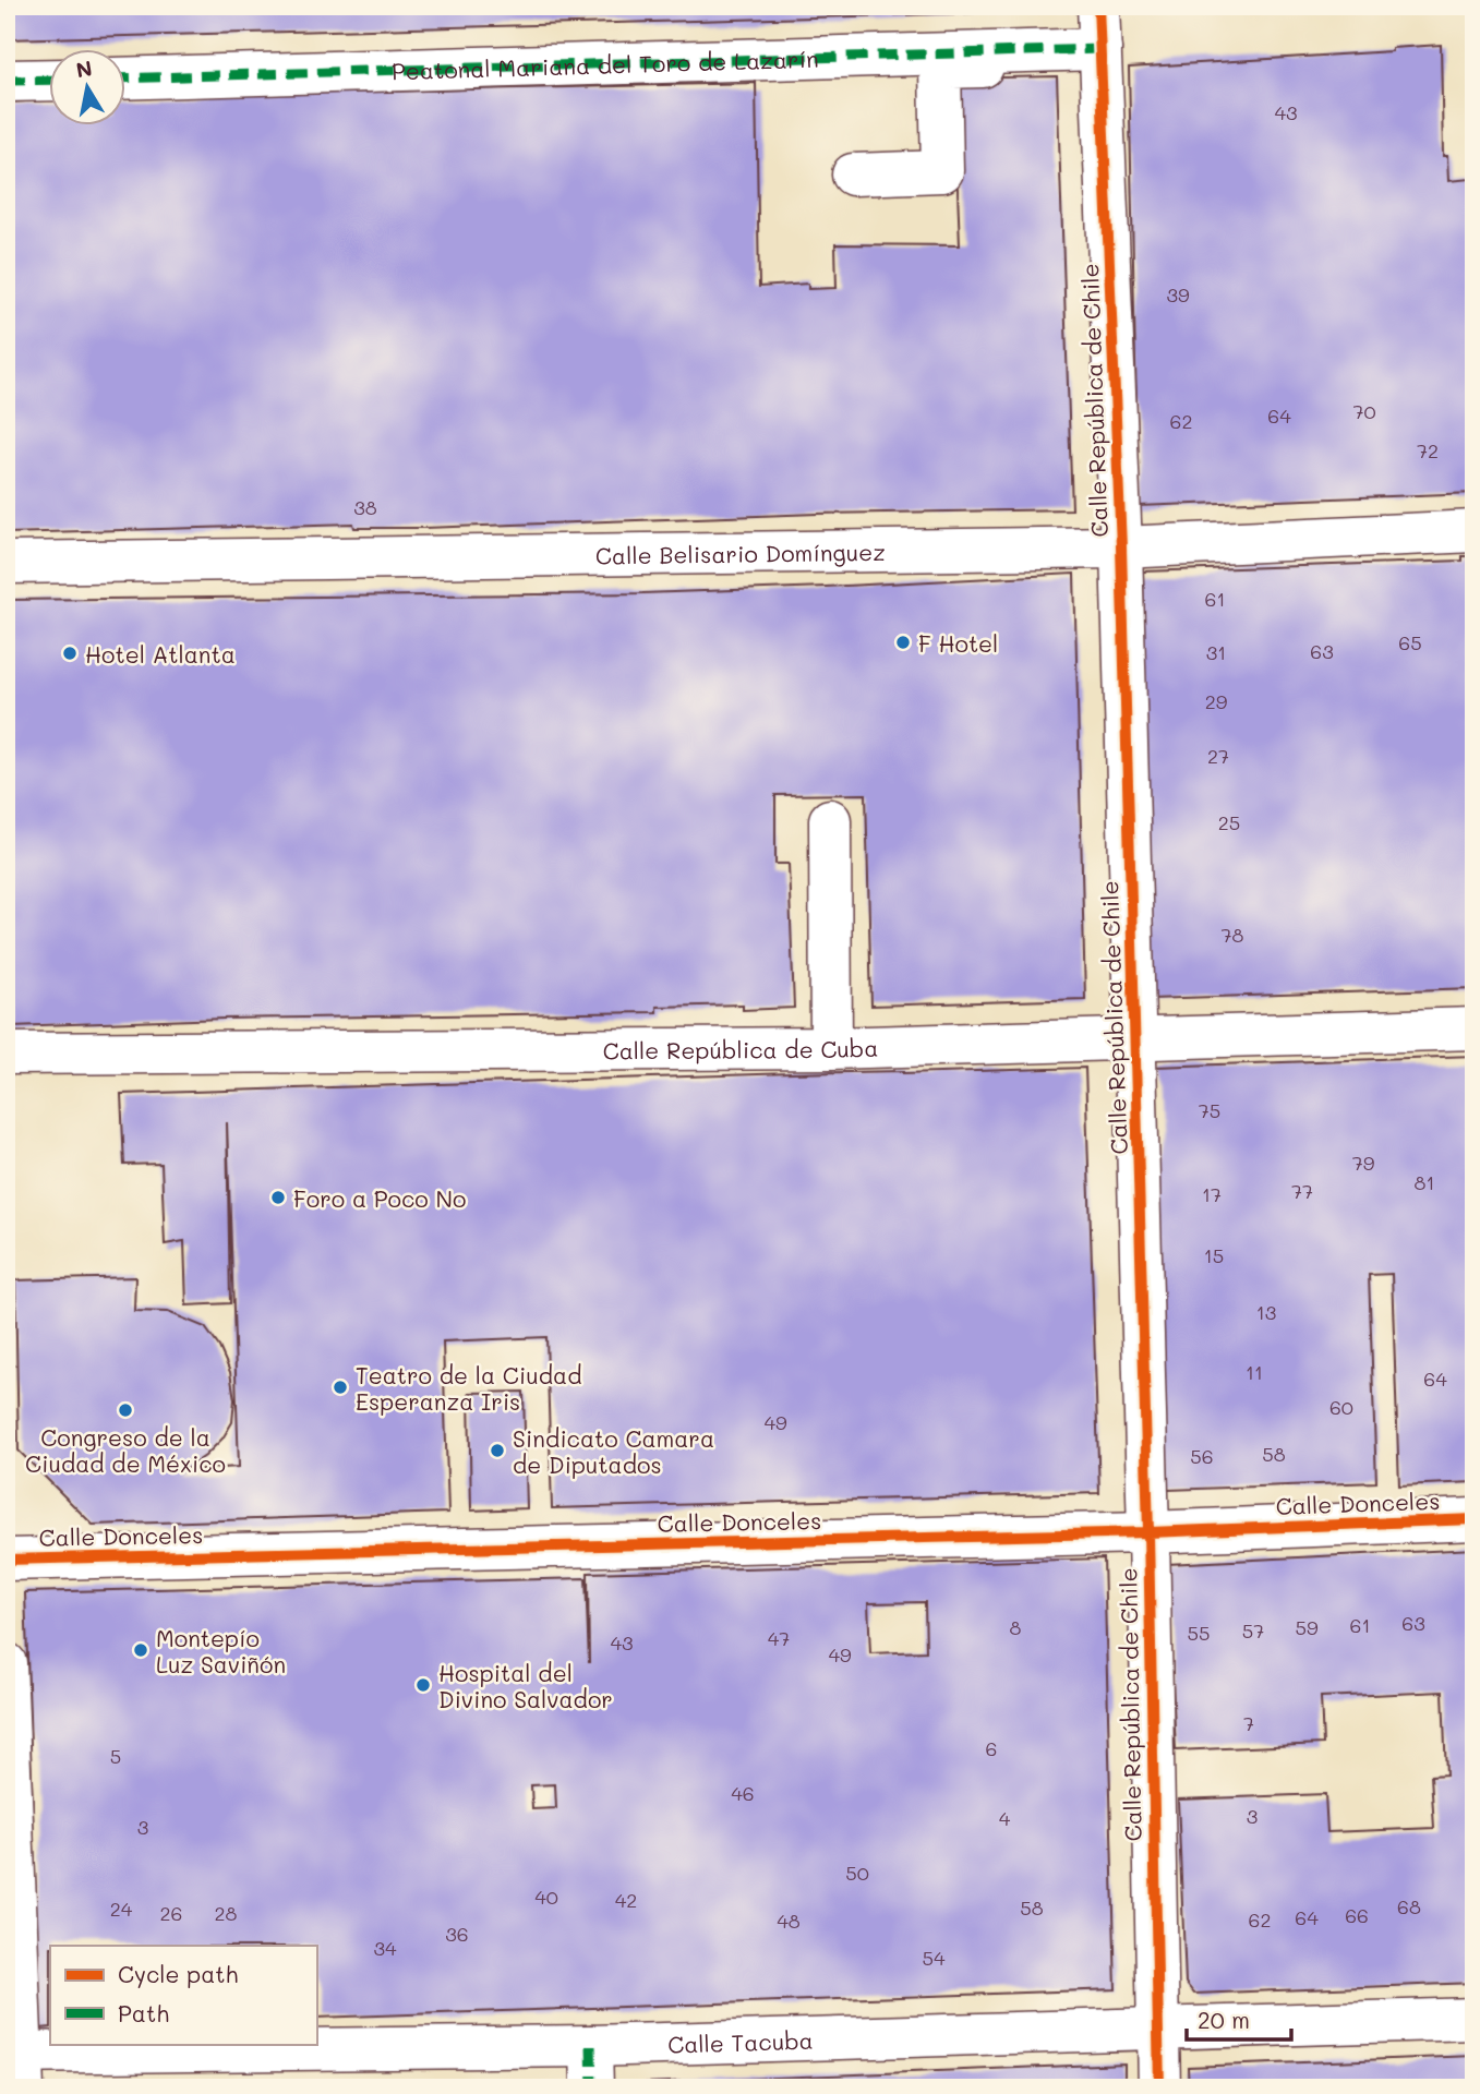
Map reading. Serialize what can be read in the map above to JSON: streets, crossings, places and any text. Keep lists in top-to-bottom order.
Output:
{
  "streets": {
    "street": [
      "Peatonal Mariana del Toro de Lazarín",
      "Calle República de Chile",
      "Calle Belisario Domínguez",
      "Calle República de Cuba",
      "Calle Donceles",
      "Calle Tacuba"
    ]
  },
  "crossings": [
    ["Peatonal Mariana del Toro de Lazarín", "Calle República de Chile"],
    ["Calle República de Chile", "Calle Belisario Domínguez"],
    ["Calle República de Chile", "Calle República de Cuba"],
    ["Calle República de Chile", "Calle Donceles"],
    ["Calle República de Chile", "Calle Tacuba"]
  ],
  "places": [
    "F Hotel",
    "Hotel Atlanta",
    "Foro a Poco No",
    "Teatro de la Ciudad Esperanza Iris",
    "Congreso de la Ciudad de México",
    "Sindicato Camara de Diputados",
    "Montepío Luz Saviñón",
    "Hospital del Divino Salvador"
  ],
  "house_numbers": [
    "43",
    "39",
    "70",
    "64",
    "62",
    "72",
    "38",
    "61",
    "65",
    "63",
    "31",
    "29",
    "27",
    "25",
    "78",
    "75",
    "79",
    "81",
    "77",
    "17",
    "15",
    "13",
    "11",
    "64",
    "60",
    "49",
    "58",
    "56",
    "63",
    "61",
    "8",
    "59",
    "57",
    "55",
    "47",
    "43",
    "49",
    "7",
    "6",
    "5",
    "46",
    "3",
    "4",
    "3",
    "50",
    "40",
    "42",
    "68",
    "58",
    "24",
    "26",
    "28",
    "66",
    "64",
    "62",
    "48",
    "36",
    "34",
    "54"
  ],
  "legend": ["Cycle path", "Path"],
  "scale_bar": "20 m",
  "north": "top"
}
